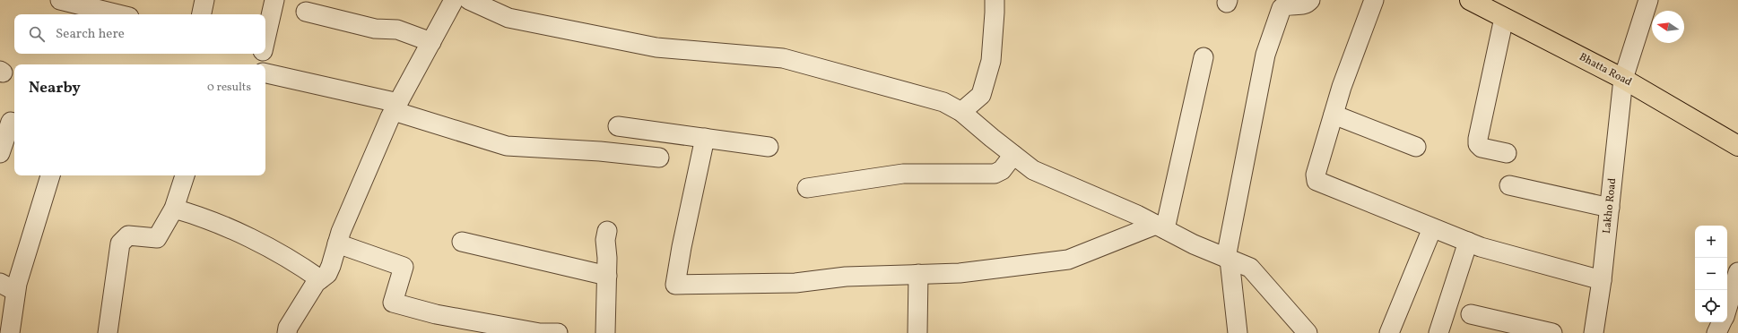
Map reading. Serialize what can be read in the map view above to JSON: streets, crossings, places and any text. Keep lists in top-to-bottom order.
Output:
{
  "streets": {
    "main road": ["Bhatta Road"],
    "street": ["Lakho Road"]
  },
  "crossings": [
    ["Bhatta Road", "Lakho Road"]
  ],
  "north": "left",
  "page": {
    "search": "Search here",
    "heading": ["Nearby", "0 results"],
    "map_buttons": ["+", "−"]
  }
}
